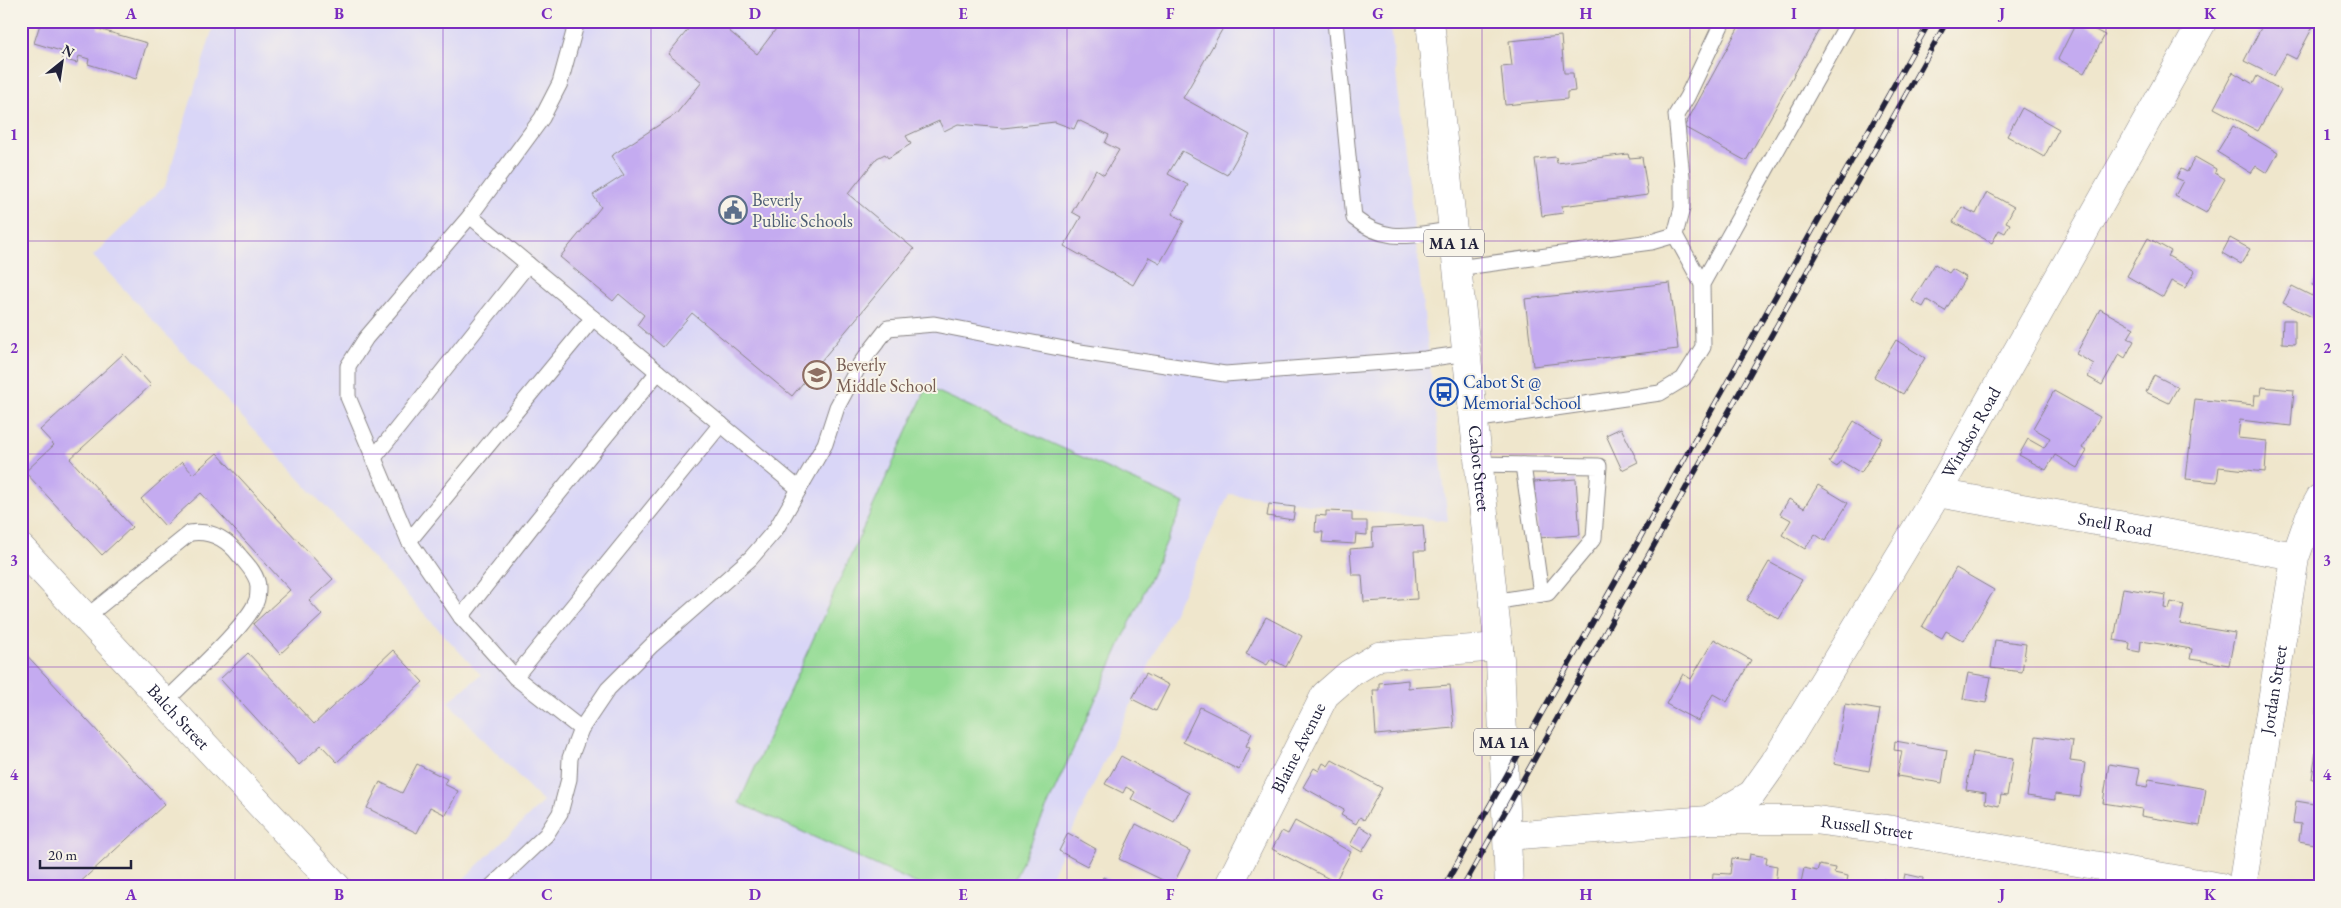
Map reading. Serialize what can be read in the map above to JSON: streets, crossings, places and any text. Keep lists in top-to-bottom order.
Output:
{
  "streets": {
    "main road": [
      "MA 1A",
      "Windsor Road",
      "Cabot Street",
      "Snell Road",
      "Jordan Street",
      "Balch Street",
      "Blaine Avenue",
      "Russell Street"
    ]
  },
  "crossings": [
    ["Windsor Road", "Snell Road"],
    ["Windsor Road", "Russell Street"],
    ["Cabot Street", "Blaine Avenue"],
    ["Cabot Street", "Russell Street"],
    ["Snell Road", "Jordan Street"]
  ],
  "places": {
    "public building": ["Beverly Public Schools"],
    "school or university": ["Beverly Middle School"],
    "bus stop": ["Cabot St @ Memorial School"]
  },
  "scale_bar": "20 m",
  "north": "top right",
  "grid": {
    "columns": [
      "A",
      "B",
      "C",
      "D",
      "E",
      "F",
      "G",
      "H",
      "I",
      "J",
      "K"
    ],
    "rows": [
      "1",
      "2",
      "3",
      "4"
    ]
  }
}
